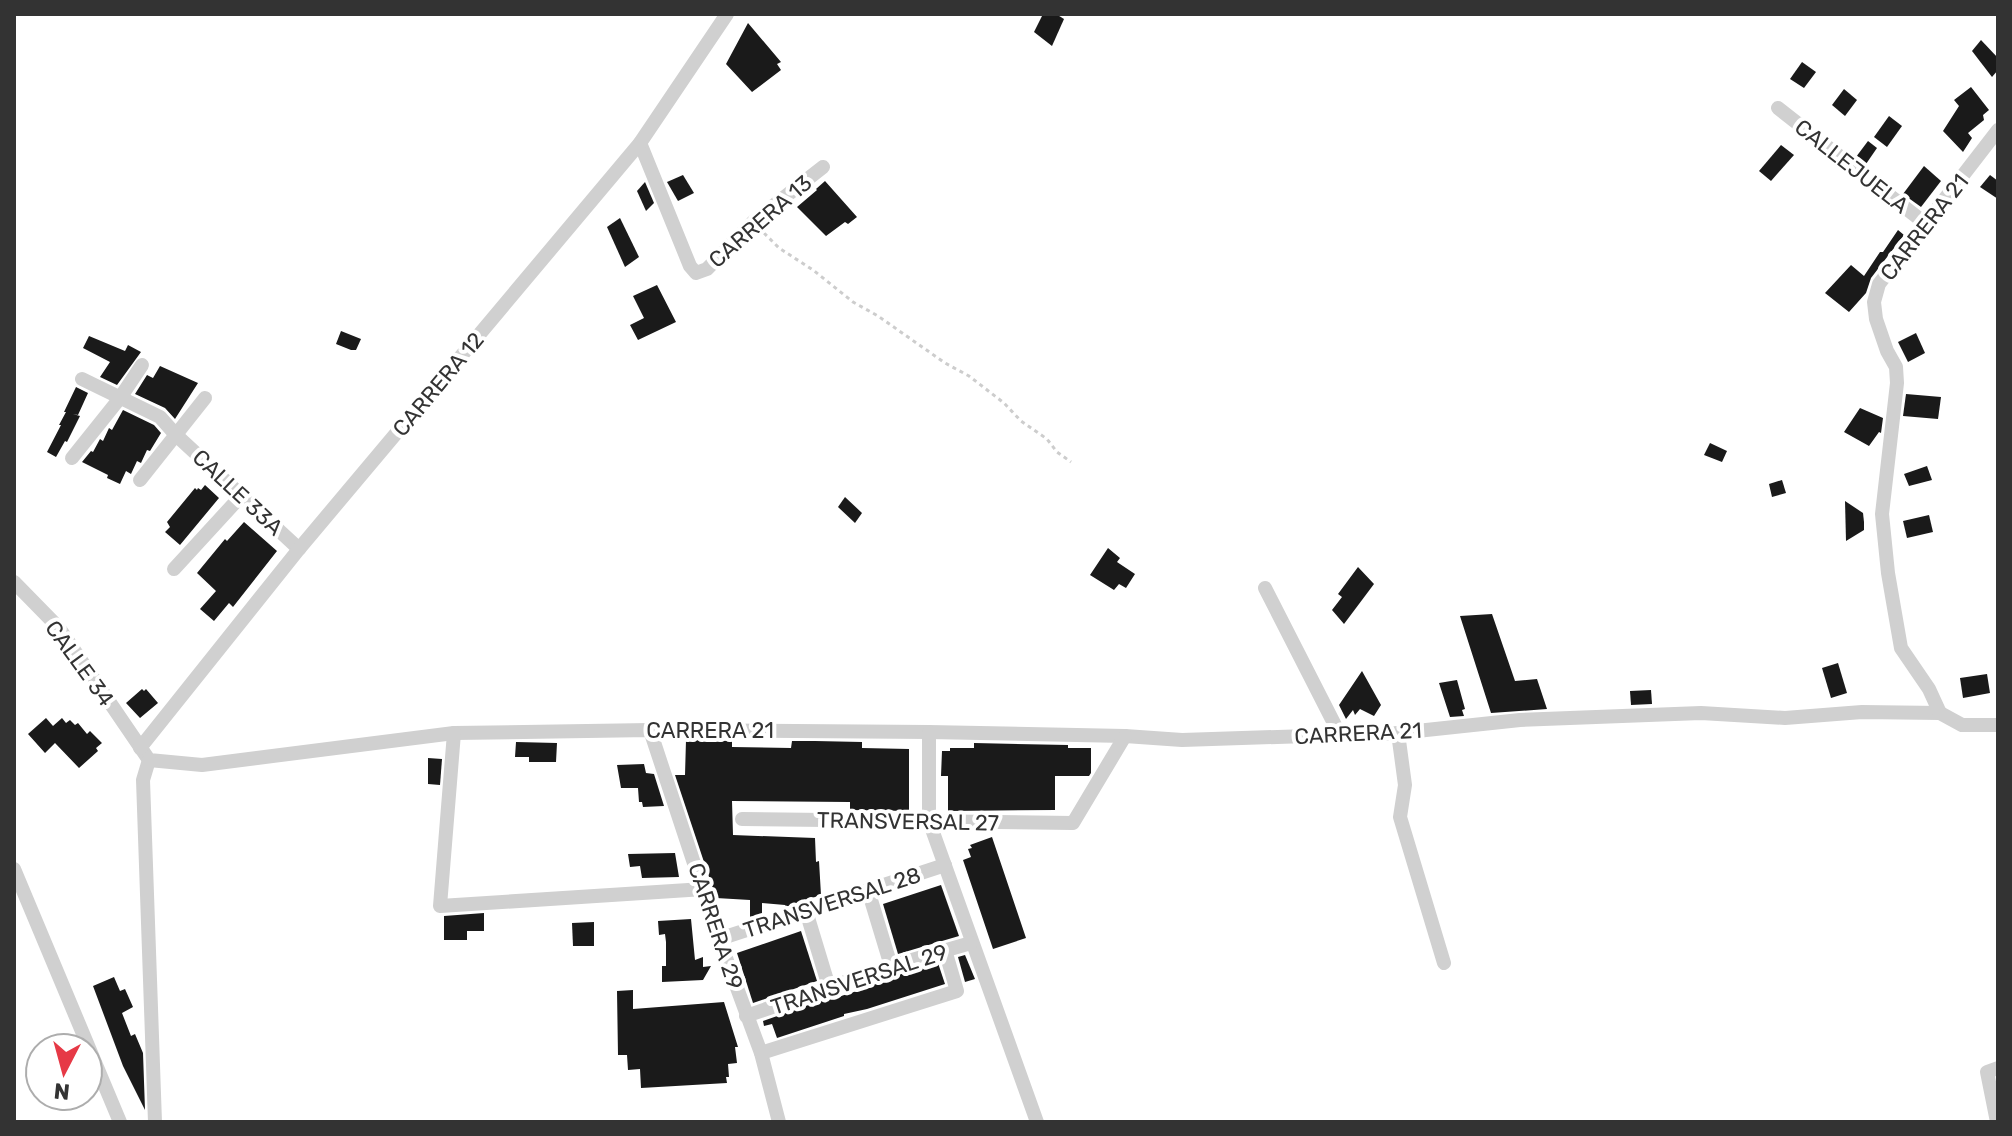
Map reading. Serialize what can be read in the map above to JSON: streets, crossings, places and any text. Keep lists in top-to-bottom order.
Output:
{
  "streets": {
    "street": [
      "CALLEJUELA",
      "CARRERA 13",
      "CARRERA 21",
      "CARRERA 12",
      "CALLE 33A",
      "CALLE 34",
      "TRANSVERSAL 27",
      "TRANSVERSAL 28",
      "CARRERA 29",
      "TRANSVERSAL 29"
    ]
  },
  "crossings": [
    ["CALLEJUELA", "CARRERA 21"],
    ["CARRERA 13", "CARRERA 12"],
    ["CARRERA 21", "CARRERA 12"],
    ["CARRERA 21", "CALLE 34"],
    ["CARRERA 21", "TRANSVERSAL 27"],
    ["CARRERA 21", "CARRERA 29"],
    ["CARRERA 12", "CALLE 33A"],
    ["CARRERA 12", "CALLE 34"],
    ["TRANSVERSAL 28", "CARRERA 29"],
    ["CARRERA 29", "TRANSVERSAL 29"]
  ],
  "north": "bottom"
}
